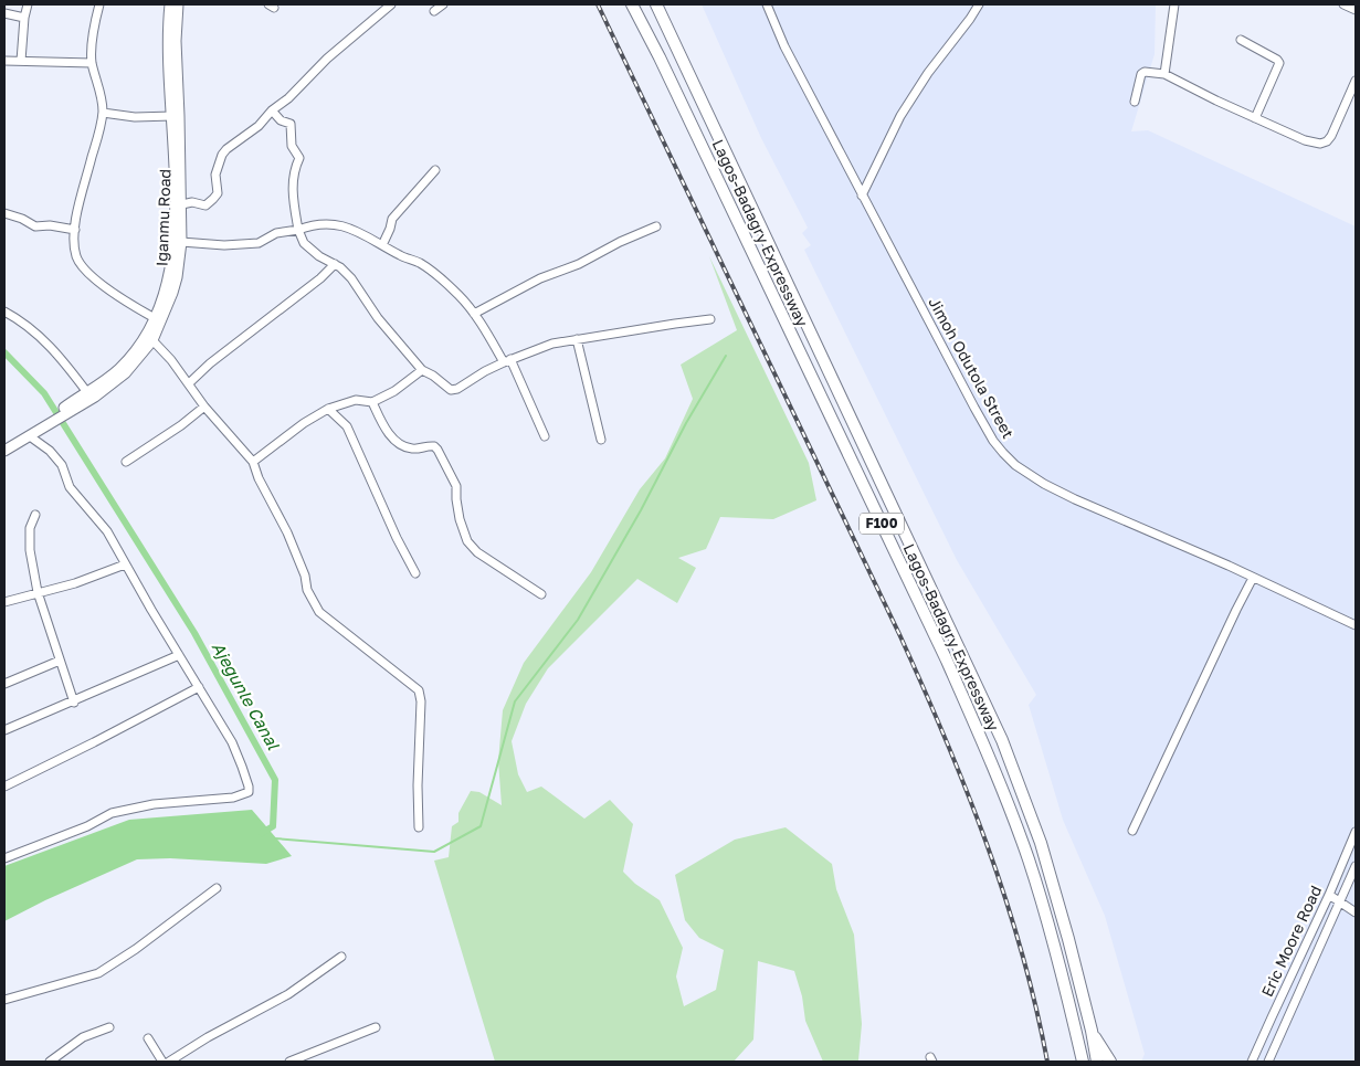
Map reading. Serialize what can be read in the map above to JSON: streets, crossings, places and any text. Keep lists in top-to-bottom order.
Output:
{
  "streets": {
    "highway": ["Lagos-Badagry Expressway", "F100"],
    "main road": ["Iganmu Road"],
    "street": ["Jimoh Odutola Street", "Eric Moore Road"]
  },
  "water": ["Ajegunle Canal"]
}
